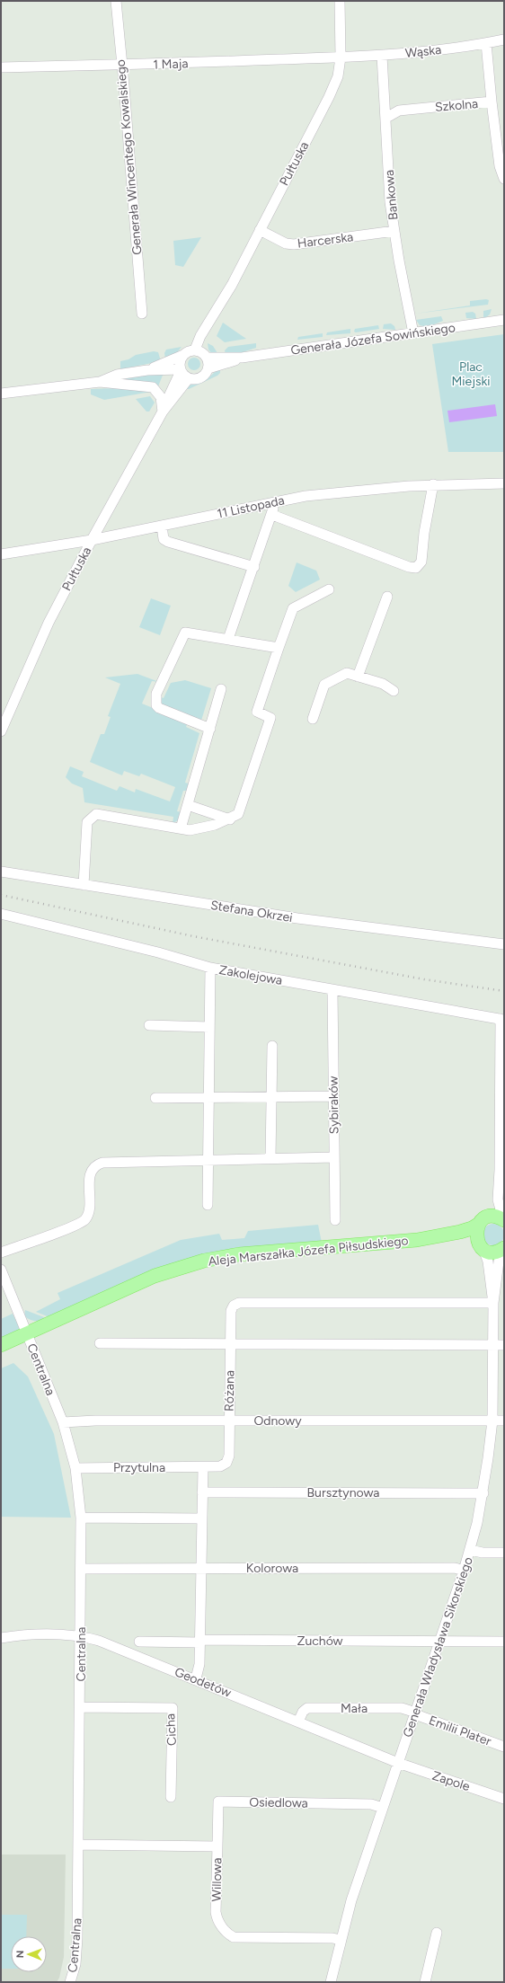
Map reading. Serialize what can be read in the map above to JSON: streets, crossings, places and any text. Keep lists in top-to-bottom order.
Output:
{
  "streets": {
    "main road": ["Aleja Marszałka Józefa Piłsudskiego"],
    "street": [
      "Wąska",
      "1 Maja",
      "Szkolna",
      "Generała Wincentego Kowalskiego",
      "Pułtuska",
      "Bankowa",
      "Harcerska",
      "Generała Józefa Sowińskiego",
      "11 Listopada",
      "Stefana Okrzei",
      "Zakolejowa",
      "Sybiraków",
      "Centralna",
      "Różana",
      "Odnowy",
      "Przytulna",
      "Bursztynowa",
      "Kolorowa",
      "Zuchów",
      "Generała Władysława Sikorskiego",
      "Geodetów",
      "Mała",
      "Cicha",
      "Emilii Plater",
      "Zapole",
      "Osiedlowa",
      "Willowa"
    ]
  },
  "crossings": [
    ["Wąska", "1 Maja"],
    ["Wąska", "Szkolna"],
    ["Wąska", "Pułtuska"],
    ["Wąska", "Bankowa"],
    ["1 Maja", "Generała Wincentego Kowalskiego"],
    ["1 Maja", "Pułtuska"],
    ["Szkolna", "Bankowa"],
    ["Pułtuska", "Harcerska"],
    ["Pułtuska", "Generała Józefa Sowińskiego"],
    ["Pułtuska", "11 Listopada"],
    ["Bankowa", "Harcerska"],
    ["Bankowa", "Generała Józefa Sowińskiego"],
    ["Zakolejowa", "Sybiraków"],
    ["Aleja Marszałka Józefa Piłsudskiego", "Centralna"],
    ["Aleja Marszałka Józefa Piłsudskiego", "Generała Władysława Sikorskiego"],
    ["Centralna", "Odnowy"],
    ["Centralna", "Przytulna"],
    ["Centralna", "Kolorowa"],
    ["Centralna", "Geodetów"],
    ["Centralna", "Cicha"],
    ["Centralna", "Willowa"],
    ["Różana", "Odnowy"],
    ["Różana", "Przytulna"],
    ["Różana", "Generała Władysława Sikorskiego"],
    ["Odnowy", "Generała Władysława Sikorskiego"],
    ["Bursztynowa", "Generała Władysława Sikorskiego"],
    ["Kolorowa", "Generała Władysława Sikorskiego"],
    ["Zuchów", "Generała Władysława Sikorskiego"],
    ["Generała Władysława Sikorskiego", "Geodetów"],
    ["Generała Władysława Sikorskiego", "Mała"],
    ["Generała Władysława Sikorskiego", "Emilii Plater"],
    ["Generała Władysława Sikorskiego", "Zapole"],
    ["Generała Władysława Sikorskiego", "Osiedlowa"],
    ["Generała Władysława Sikorskiego", "Willowa"],
    ["Geodetów", "Mała"],
    ["Geodetów", "Zapole"],
    ["Mała", "Emilii Plater"],
    ["Osiedlowa", "Willowa"]
  ],
  "parks": ["Plac Miejski"],
  "north": "left"
}
